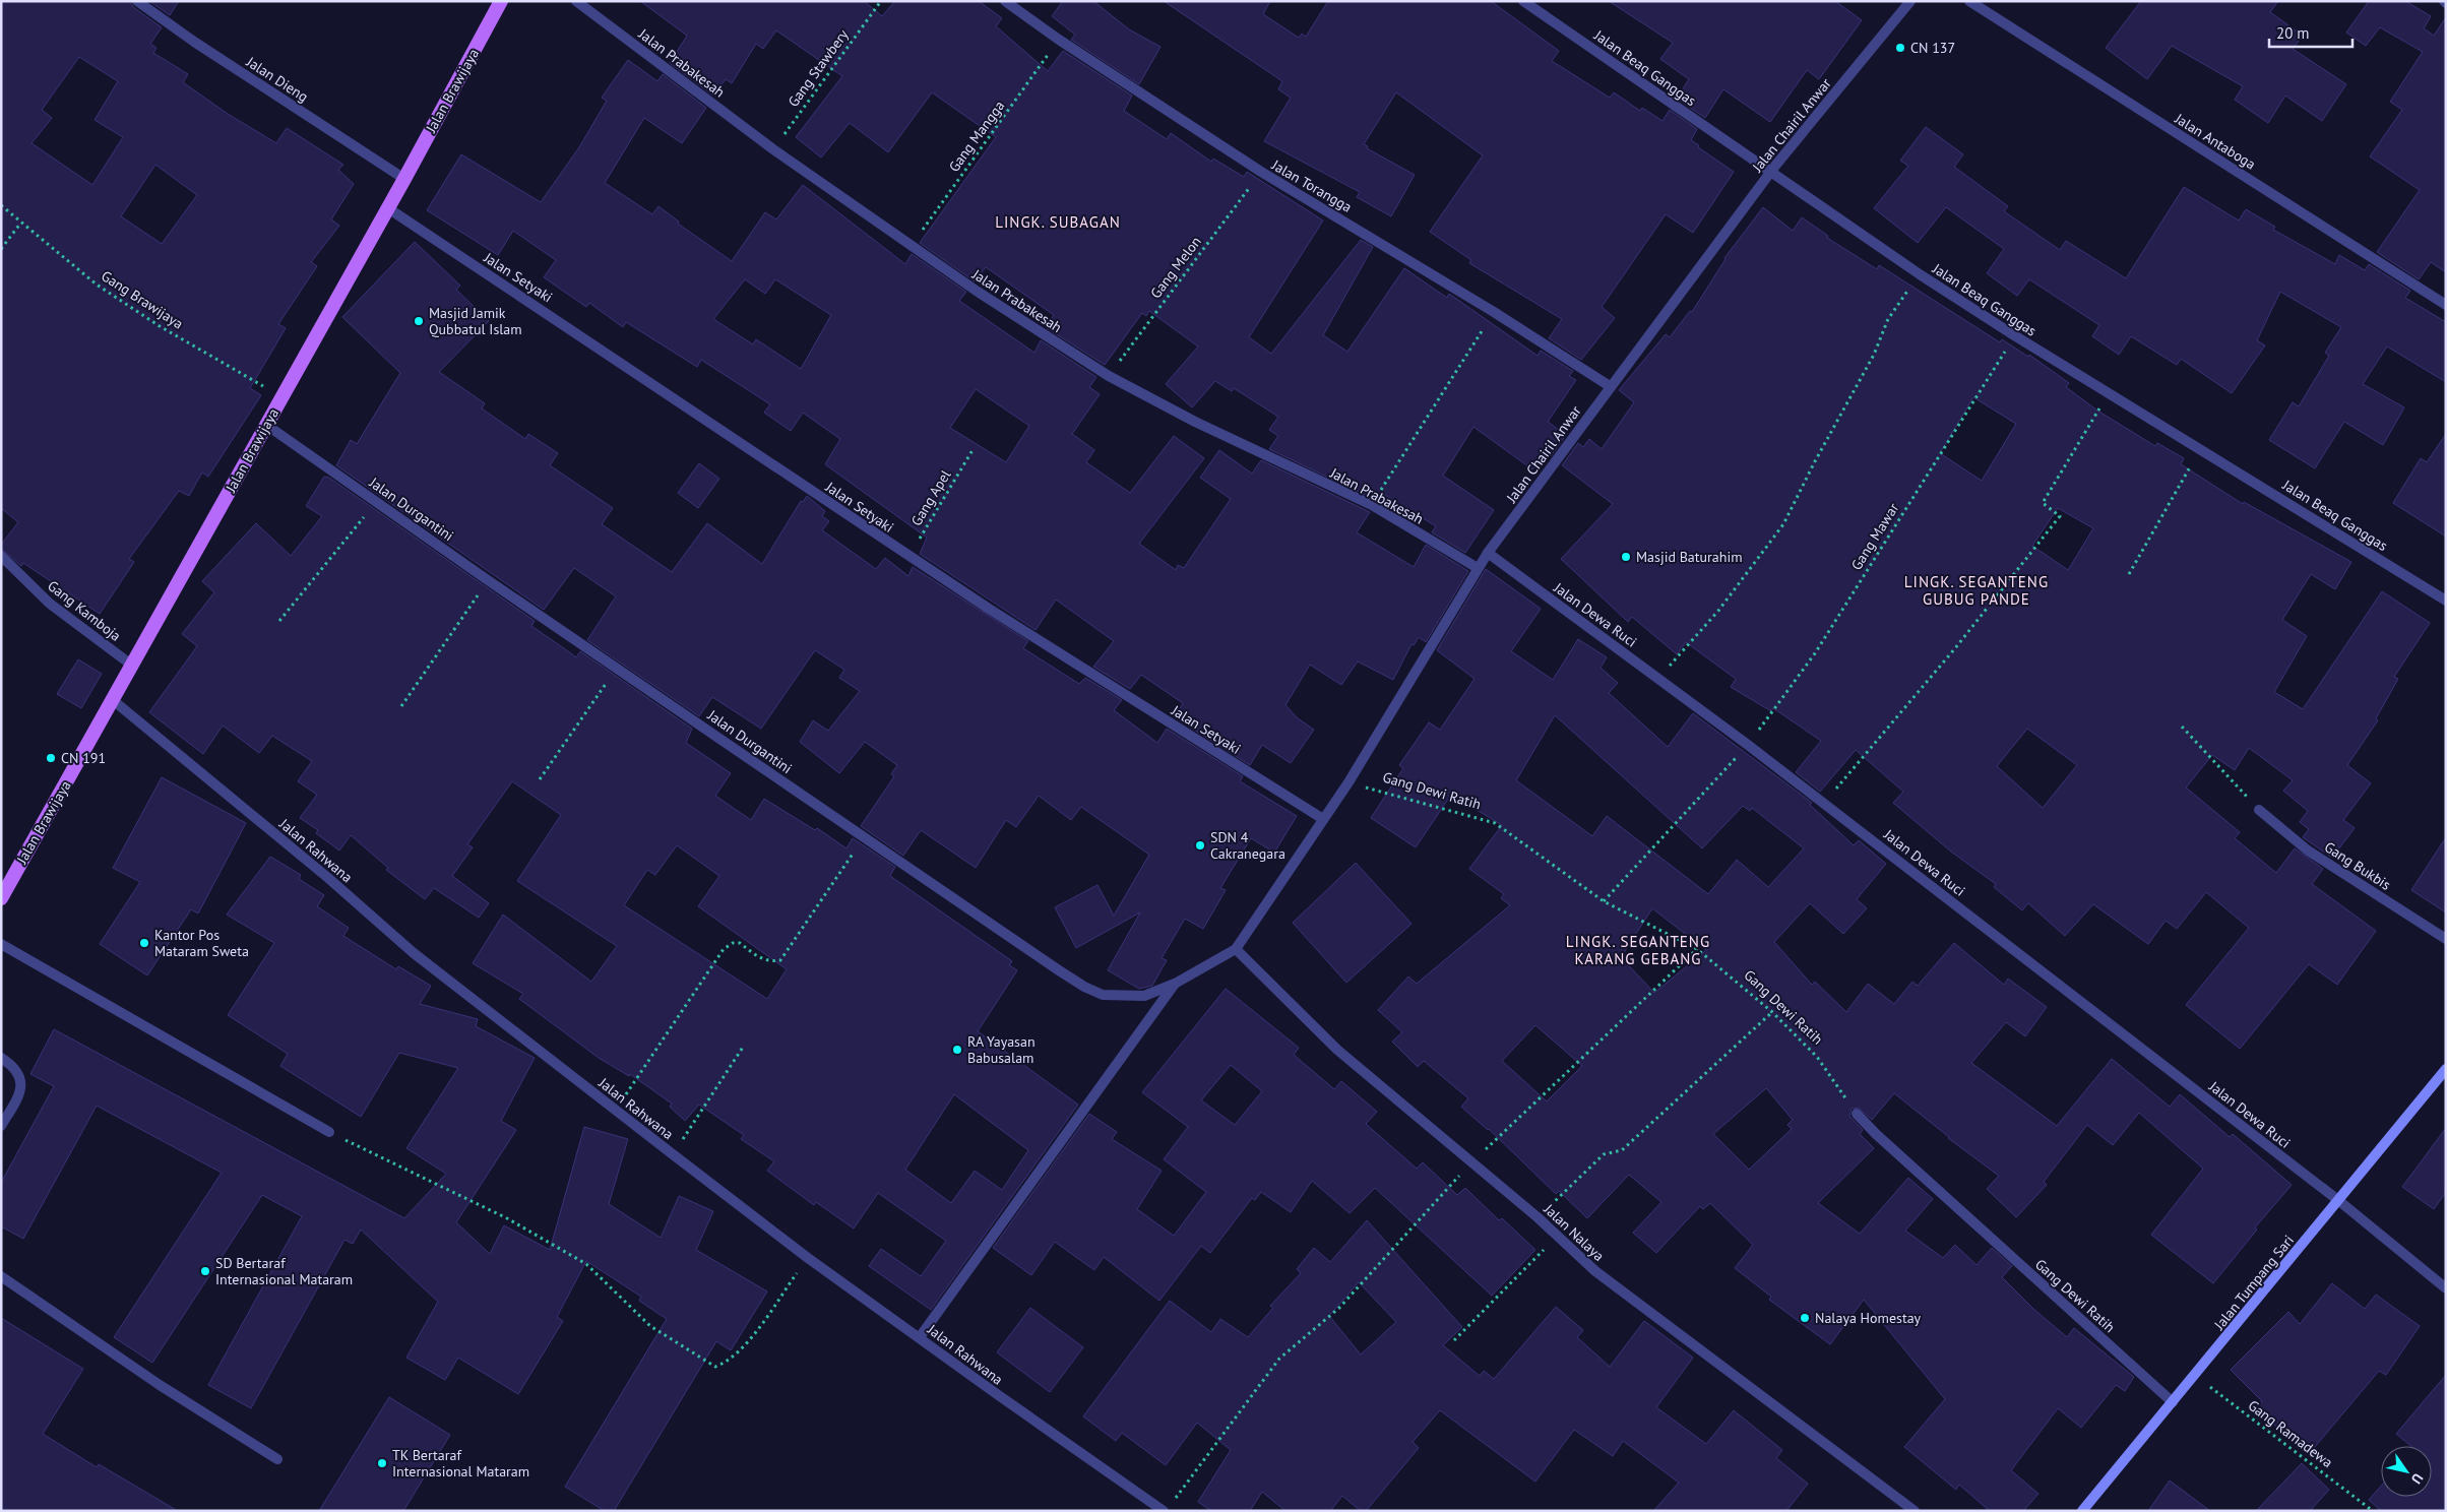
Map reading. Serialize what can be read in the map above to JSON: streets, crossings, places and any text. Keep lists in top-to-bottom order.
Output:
{
  "streets": {
    "main road": ["Jalan Brawijaya", "Jalan Tumpang Sari"],
    "street": [
      "Jalan Prabakesah",
      "Jalan Beaq Ganggas",
      "Jalan Dieng",
      "Jalan Chairil Anwar",
      "Jalan Antaboga",
      "Jalan Torangga",
      "Jalan Setyaki",
      "Jalan Durgantini",
      "Gang Kamboja",
      "Jalan Dewa Ruci",
      "Gang Dewi Ratih",
      "Jalan Rahwana",
      "Gang Bukbis",
      "Jalan Nalaya"
    ],
    "path": [
      "Gang Stawbery",
      "Gang Mangga",
      "Gang Melon",
      "Gang Brawijaya",
      "Gang Apel",
      "Gang Mawar",
      "Gang Ramadewa"
    ]
  },
  "crossings": [
    ["Jalan Prabakesah", "Gang Stawbery"],
    ["Jalan Prabakesah", "Jalan Chairil Anwar"],
    ["Jalan Prabakesah", "Gang Mangga"],
    ["Jalan Prabakesah", "Gang Melon"],
    ["Jalan Beaq Ganggas", "Jalan Chairil Anwar"],
    ["Jalan Beaq Ganggas", "Gang Mawar"],
    ["Jalan Dieng", "Jalan Brawijaya"],
    ["Jalan Brawijaya", "Jalan Setyaki"],
    ["Jalan Brawijaya", "Gang Brawijaya"],
    ["Jalan Brawijaya", "Jalan Durgantini"],
    ["Jalan Brawijaya", "Gang Kamboja"],
    ["Jalan Brawijaya", "Jalan Rahwana"],
    ["Jalan Chairil Anwar", "Jalan Torangga"],
    ["Jalan Chairil Anwar", "Jalan Setyaki"],
    ["Jalan Chairil Anwar", "Jalan Durgantini"],
    ["Jalan Chairil Anwar", "Jalan Dewa Ruci"],
    ["Jalan Chairil Anwar", "Gang Dewi Ratih"],
    ["Jalan Chairil Anwar", "Jalan Nalaya"],
    ["Gang Mangga", "Jalan Torangga"],
    ["Jalan Torangga", "Gang Melon"],
    ["Jalan Setyaki", "Gang Apel"],
    ["Jalan Durgantini", "Jalan Nalaya"],
    ["Gang Mawar", "Jalan Dewa Ruci"],
    ["Gang Mawar", "Gang Dewi Ratih"],
    ["Jalan Dewa Ruci", "Jalan Tumpang Sari"],
    ["Gang Dewi Ratih", "Jalan Tumpang Sari"],
    ["Jalan Tumpang Sari", "Gang Ramadewa"]
  ],
  "districts": ["LINGK. SUBAGAN", "LINGK. SEGANTENG GUBUG PANDE", "LINGK. SEGANTENG KARANG GEBANG"],
  "places": [
    "CN 137",
    "Masjid Jamik Qubbatul Islam",
    "Masjid Baturahim",
    "CN 191",
    "SDN 4 Cakranegara",
    "Kantor Pos Mataram Sweta",
    "RA Yayasan Babusalam",
    "SD Bertaraf Internasional Mataram",
    "Nalaya Homestay",
    "TK Bertaraf Internasional Mataram"
  ],
  "scale_bar": "20 m",
  "north": "bottom right"
}
